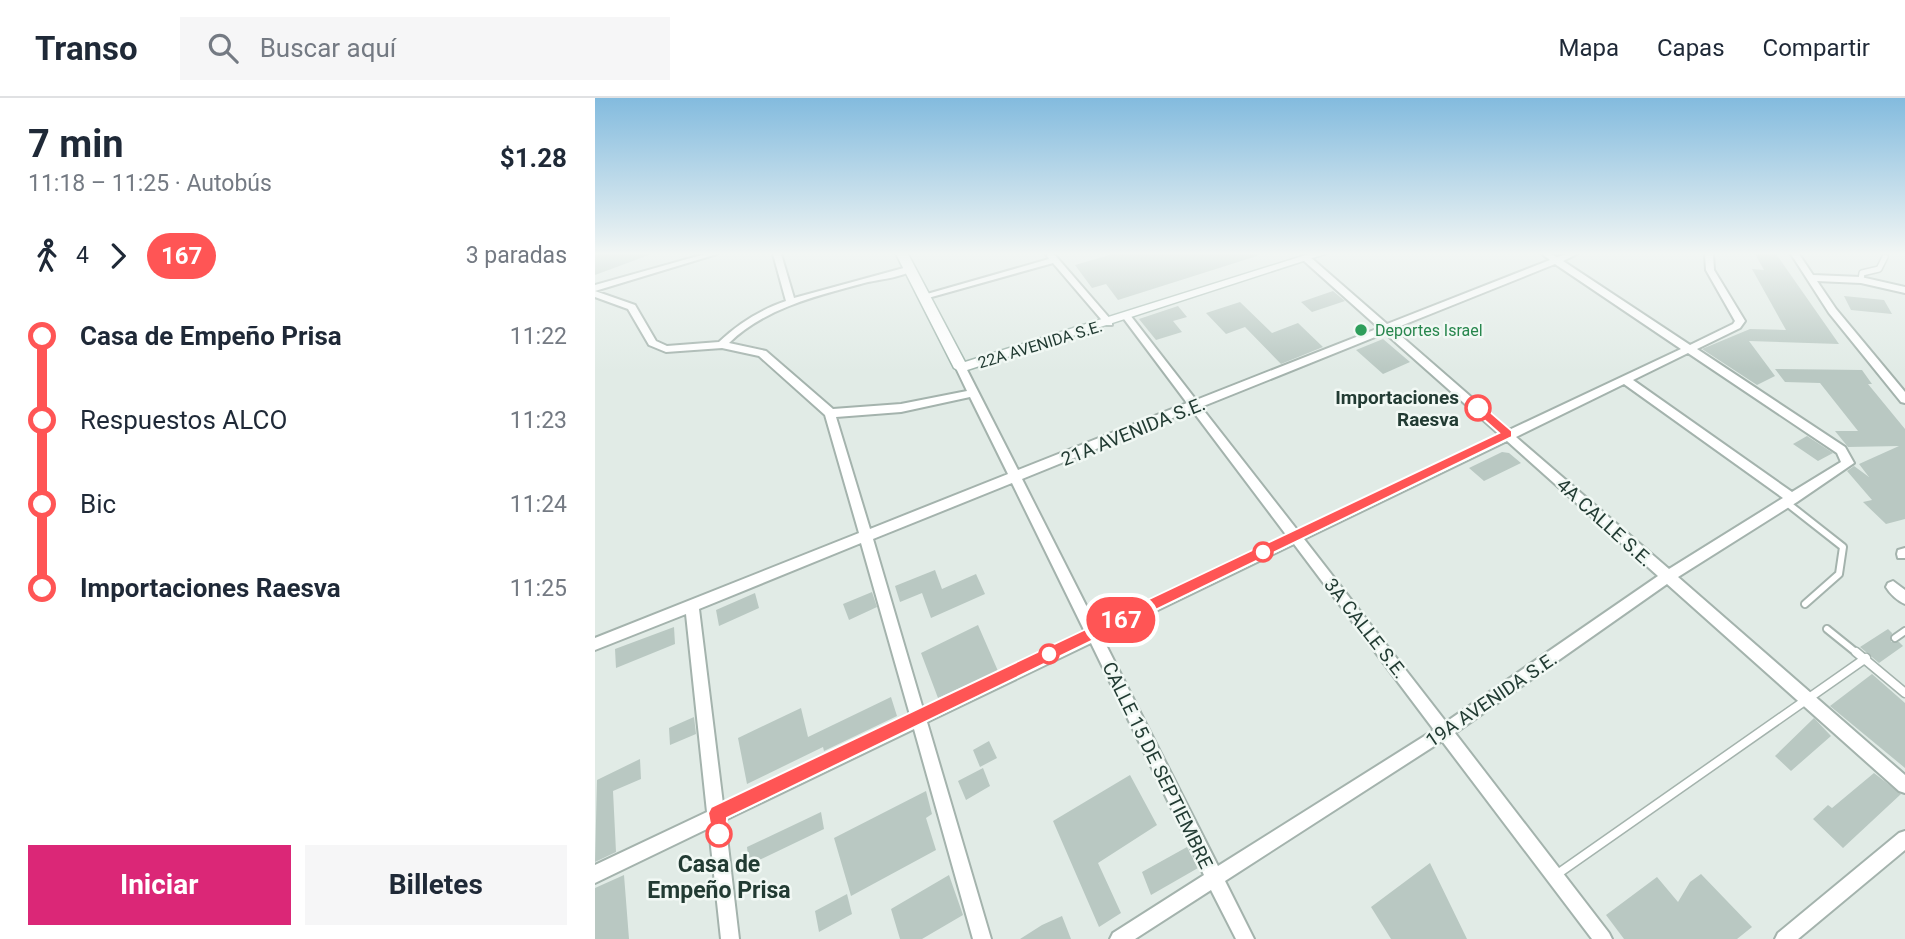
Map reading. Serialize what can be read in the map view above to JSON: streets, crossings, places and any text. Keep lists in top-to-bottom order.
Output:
{
  "streets": {
    "street": [
      "22A AVENIDA S.E.",
      "21A AVENIDA S.E.",
      "4A CALLE S.E.",
      "3A CALLE S.E.",
      "19A AVENIDA S.E.",
      "CALLE 15 DE SEPTIEMBRE"
    ]
  },
  "crossings": [
    ["22A AVENIDA S.E.", "3A CALLE S.E."],
    ["22A AVENIDA S.E.", "CALLE 15 DE SEPTIEMBRE"],
    ["21A AVENIDA S.E.", "4A CALLE S.E."],
    ["21A AVENIDA S.E.", "3A CALLE S.E."],
    ["21A AVENIDA S.E.", "CALLE 15 DE SEPTIEMBRE"],
    ["4A CALLE S.E.", "19A AVENIDA S.E."],
    ["3A CALLE S.E.", "19A AVENIDA S.E."],
    ["19A AVENIDA S.E.", "CALLE 15 DE SEPTIEMBRE"]
  ],
  "places": ["Deportes Israel", "Importaciones Raesva", "Casa de Empeño Prisa"],
  "lines": ["bus line 167"],
  "page": {
    "header": "Transo",
    "search": "Buscar aquí",
    "nav": ["Mapa", "Capas", "Compartir"],
    "heading": ["7 min", "11:18 – 11:25 · Autobús", "$1.28"],
    "on_map": "167",
    "legs": ["4", "167", "3 paradas"],
    "list": [
      {
        "name": "Casa de Empeño Prisa",
        "value": "11:22"
      },
      {
        "name": "Respuestos ALCO",
        "value": "11:23"
      },
      {
        "name": "Bic",
        "value": "11:24"
      },
      {
        "name": "Importaciones Raesva",
        "value": "11:25"
      }
    ],
    "buttons": ["Iniciar", "Billetes"]
  }
}
